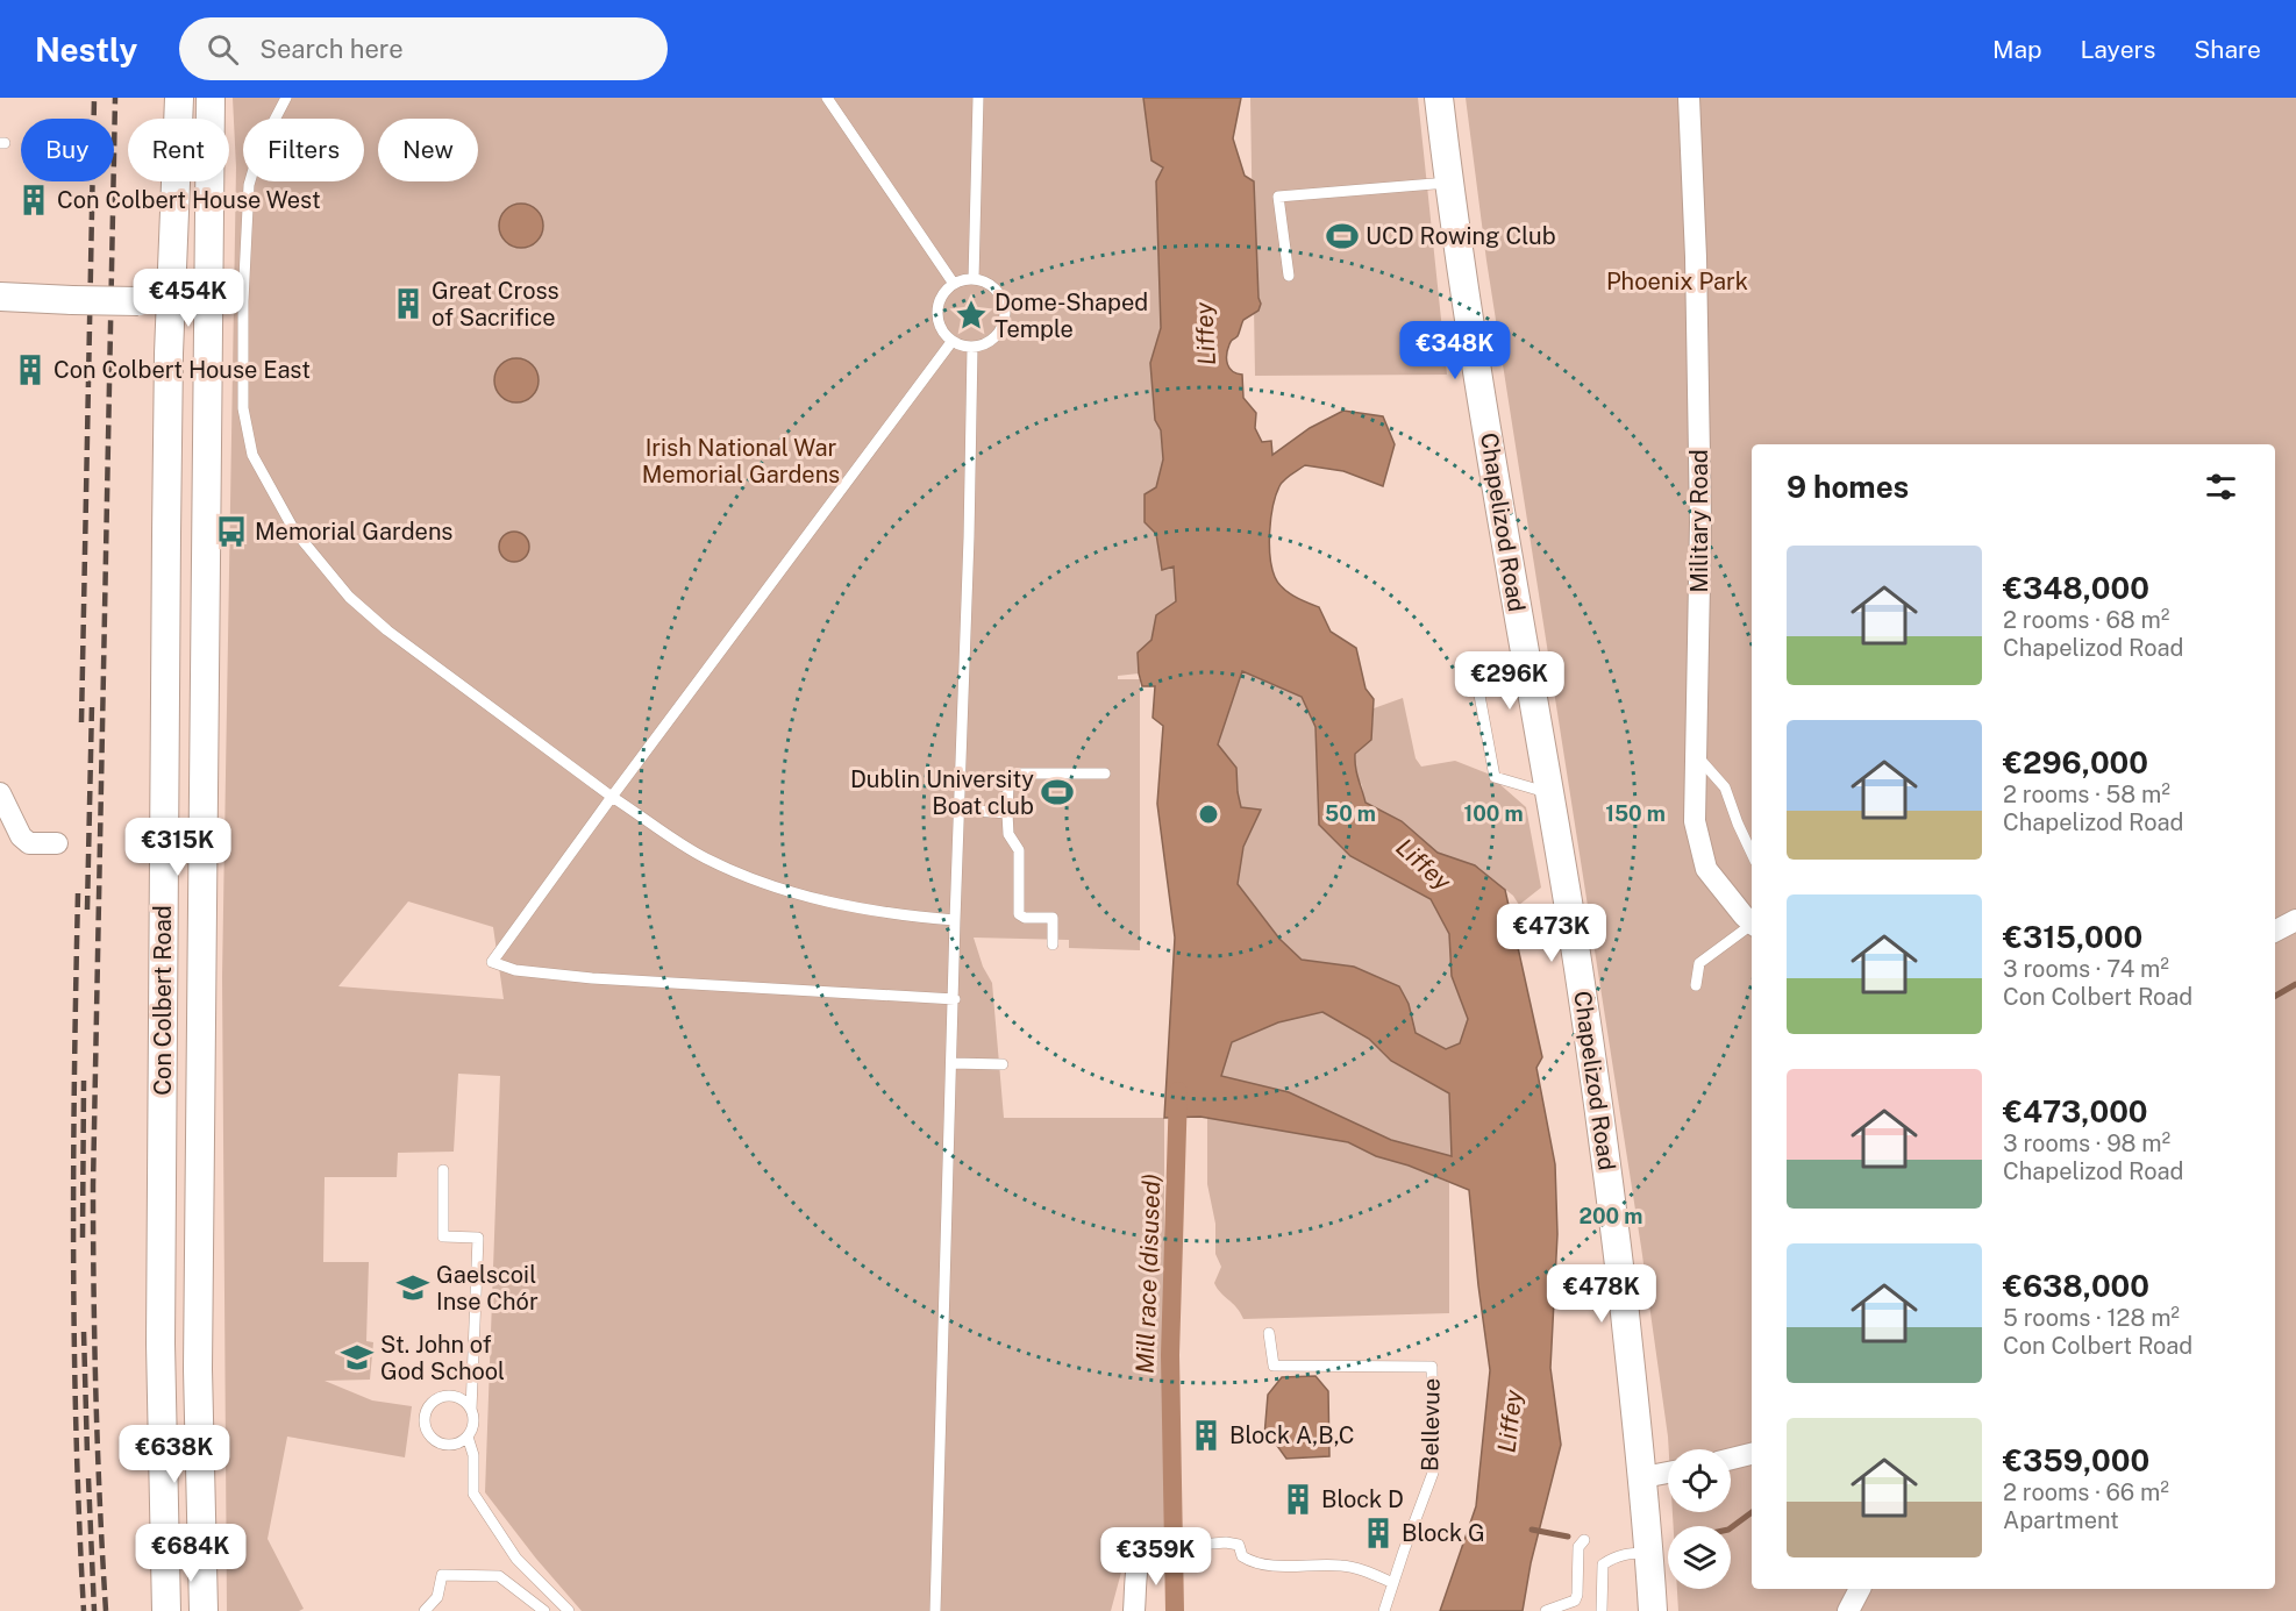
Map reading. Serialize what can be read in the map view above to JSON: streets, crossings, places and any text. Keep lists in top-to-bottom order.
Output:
{
  "streets": {
    "main road": ["Chapelizod Road", "Con Colbert Road"],
    "street": ["Military Road"],
    "lane": ["Bellevue"]
  },
  "water": ["Liffey", "Mill race (disused)"],
  "parks": ["Phoenix Park", "Irish National War Memorial Gardens"],
  "places": {
    "building": [
      "Con Colbert House West",
      "Great Cross of Sacrifice",
      "Con Colbert House East",
      "Block A,B,C",
      "Block D",
      "Block G"
    ],
    "sports": ["UCD Rowing Club", "Dublin University Boat club"],
    "place": ["Dome-Shaped Temple"],
    "bus stop": ["Memorial Gardens"],
    "school or university": ["Gaelscoil Inse Chór", "St. John of God School"]
  },
  "page": {
    "header": "Nestly",
    "search": "Search here",
    "nav": ["Map", "Layers", "Share"],
    "chip": [
      "Buy",
      "Rent",
      "Filters",
      "New"
    ],
    "price": [
      "€454K",
      "€348K",
      "€296K",
      "€315K",
      "€473K",
      "€478K",
      "€638K",
      "€684K",
      "€359K"
    ],
    "heading": "9 homes",
    "list": [
      {
        "name": "€348,000",
        "note": "2 rooms · 68 m² · Chapelizod Road"
      },
      {
        "name": "€296,000",
        "note": "2 rooms · 58 m² · Chapelizod Road"
      },
      {
        "name": "€315,000",
        "note": "3 rooms · 74 m² · Con Colbert Road"
      },
      {
        "name": "€473,000",
        "note": "3 rooms · 98 m² · Chapelizod Road"
      },
      {
        "name": "€638,000",
        "note": "5 rooms · 128 m² · Con Colbert Road"
      },
      {
        "name": "€359,000",
        "note": "2 rooms · 66 m² · Apartment"
      }
    ]
  },
  "rings": [
    "50 m",
    "100 m",
    "150 m",
    "200 m"
  ]
}
